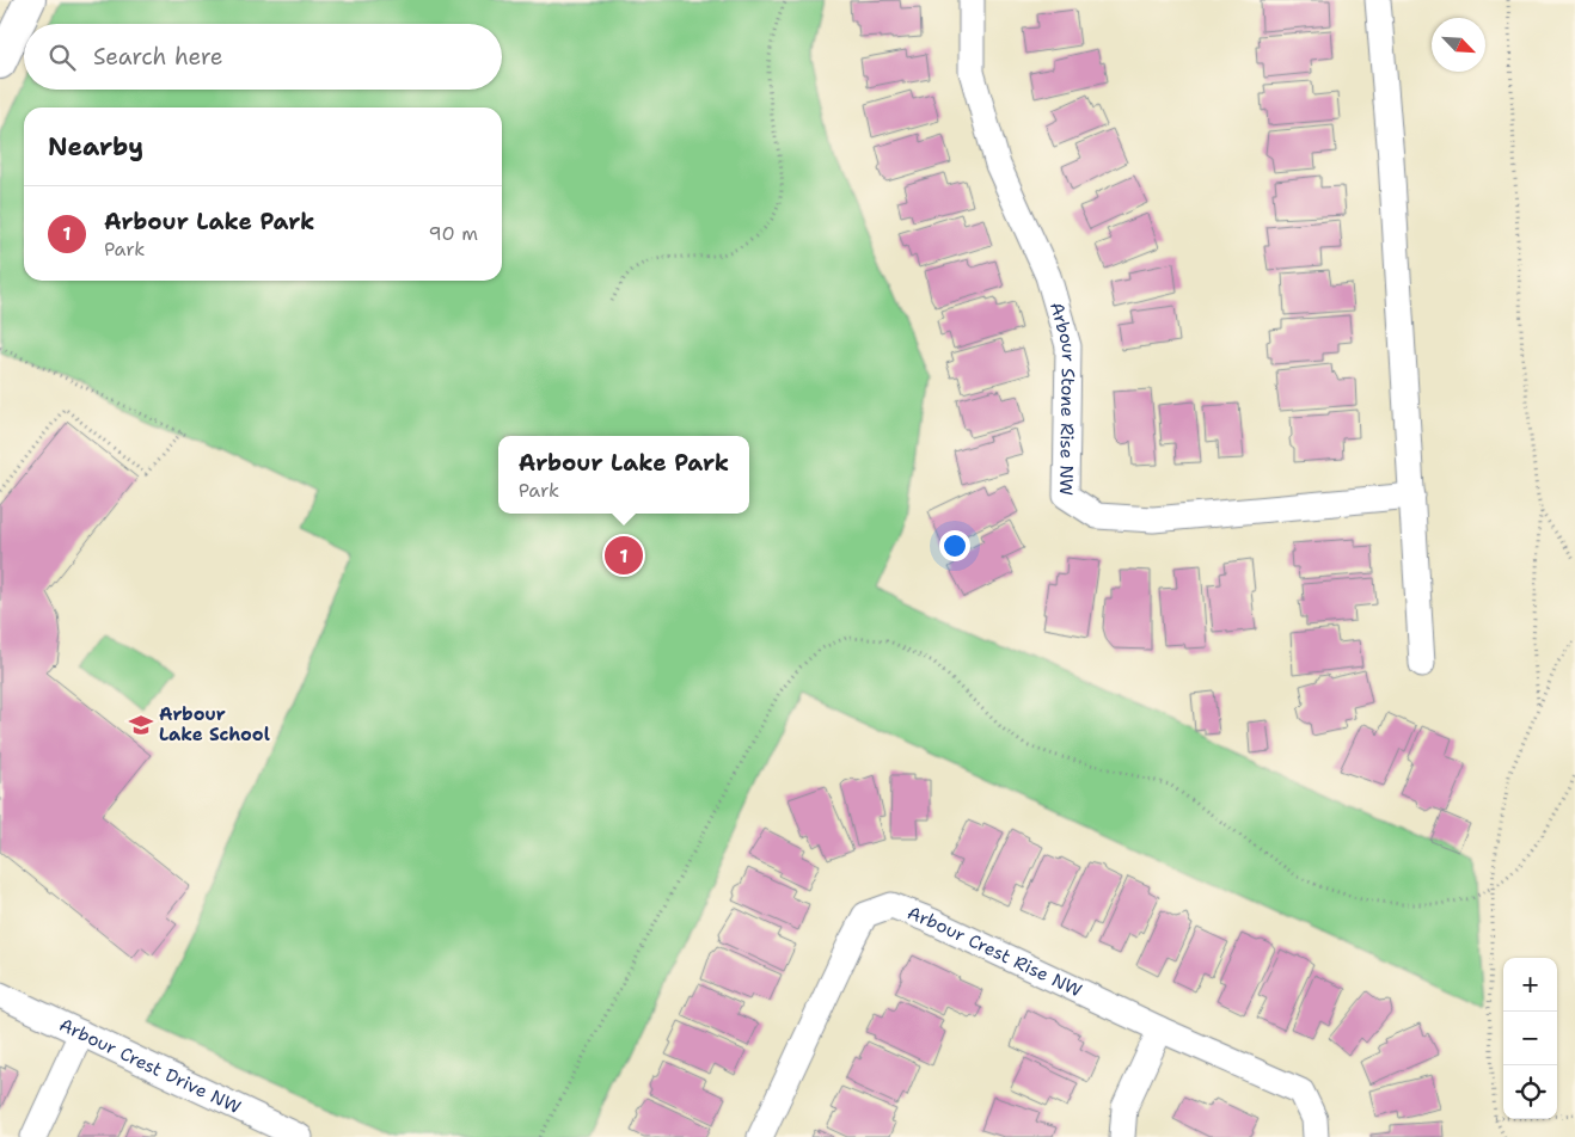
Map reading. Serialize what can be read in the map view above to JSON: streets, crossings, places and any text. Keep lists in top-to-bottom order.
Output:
{
  "streets": {
    "street": ["Arbour Stone Rise NW", "Arbour Crest Rise NW", "Arbour Crest Drive NW"]
  },
  "places": {
    "school or university": ["Arbour Lake School"]
  },
  "north": "bottom right",
  "page": {
    "search": "Search here",
    "heading": "Nearby",
    "list": [
      {
        "mark": "1",
        "name": "Arbour Lake Park",
        "note": "Park",
        "value": "90 m"
      }
    ],
    "popup": ["Arbour Lake Park", "Park"],
    "pins": "1",
    "map_buttons": ["+", "−"]
  }
}
